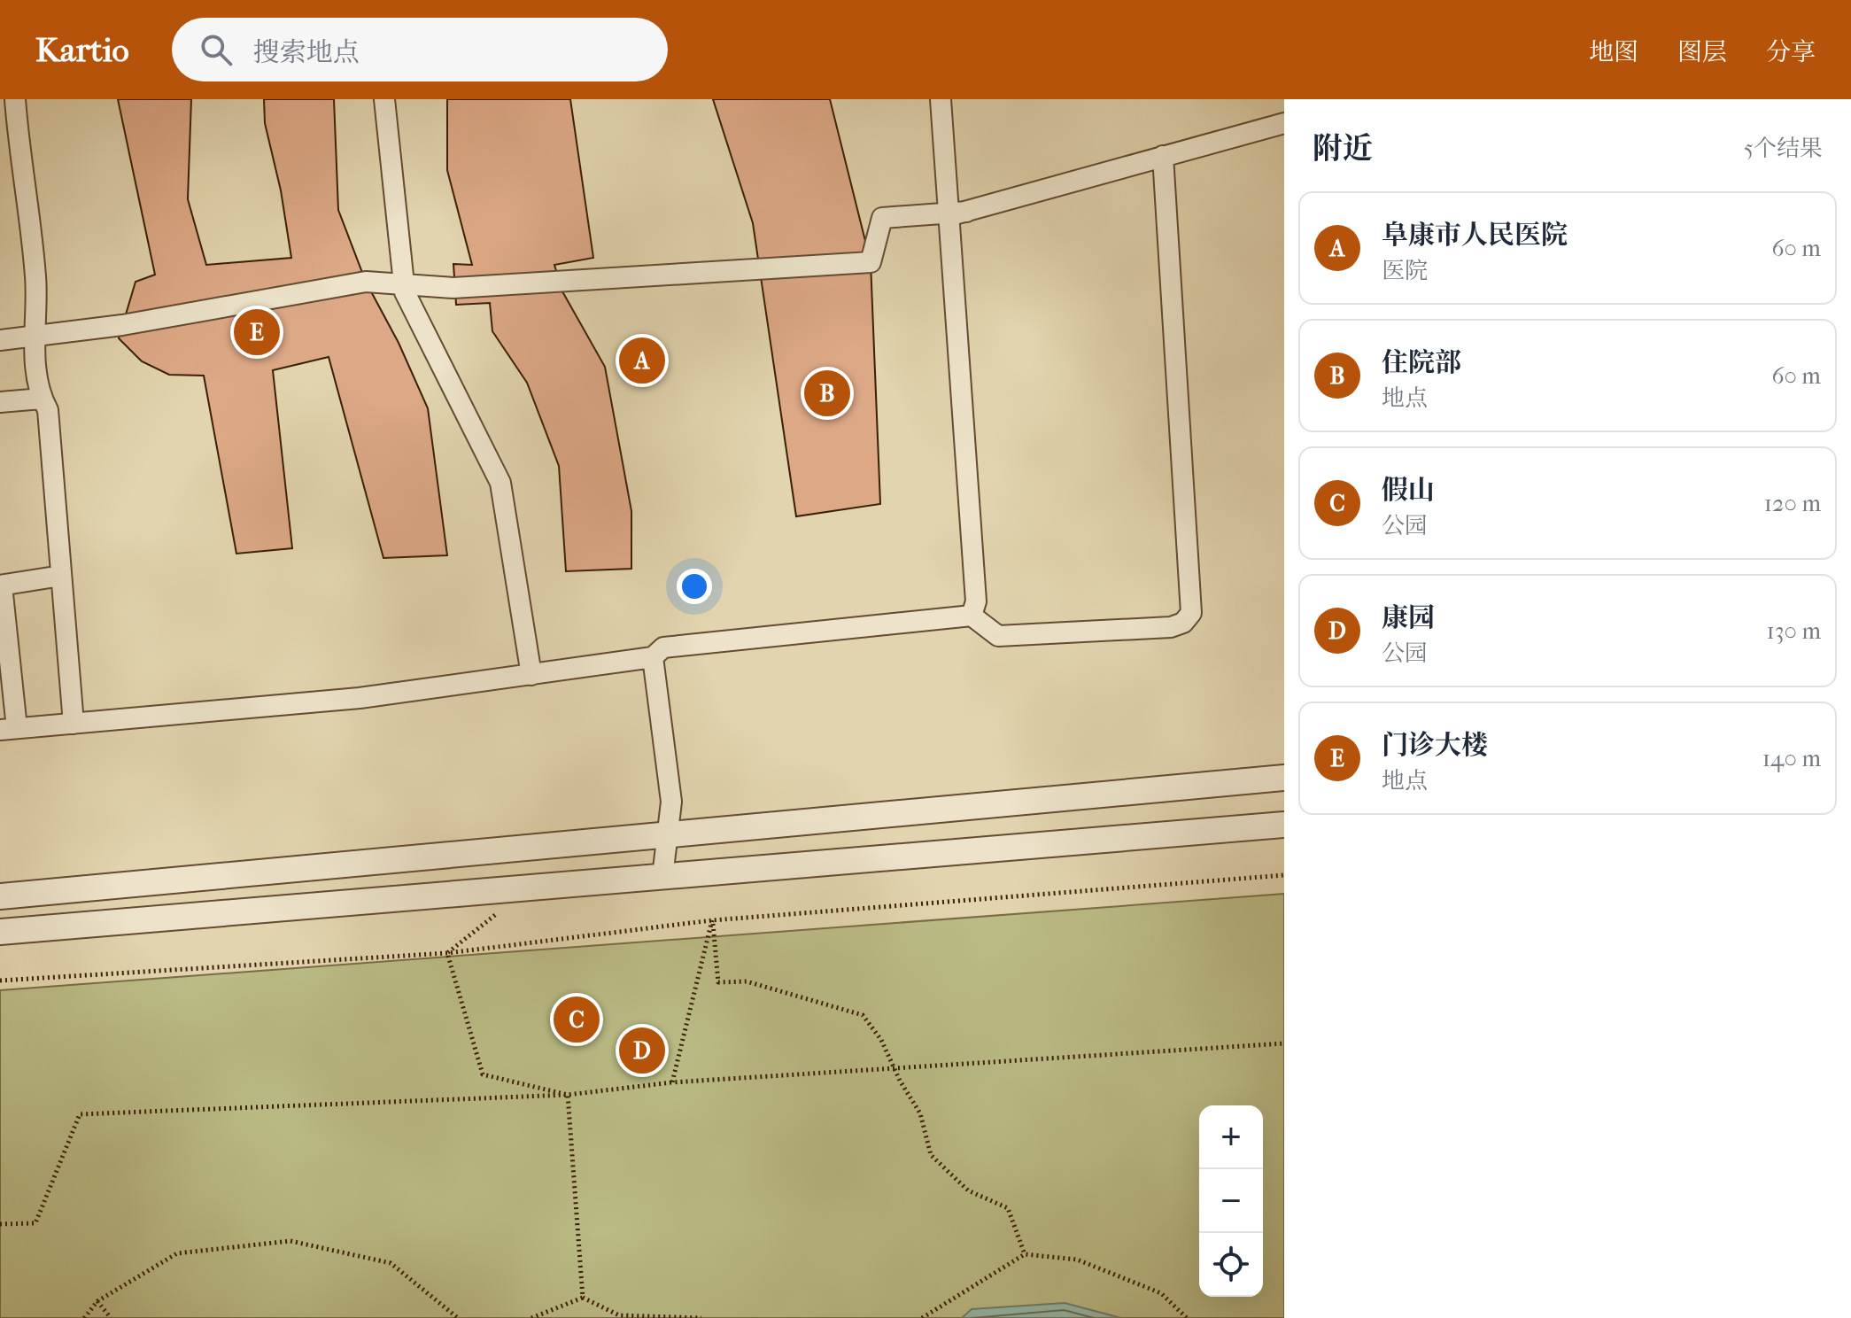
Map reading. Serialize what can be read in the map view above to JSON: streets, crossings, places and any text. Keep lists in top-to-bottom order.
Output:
{
  "page": {
    "header": "Kartio",
    "search": "搜索地点",
    "nav": ["地图", "图层", "分享"],
    "heading": ["附近", "5个结果"],
    "list": [
      {
        "mark": "A",
        "name": "阜康市人民医院",
        "note": "医院",
        "value": "60 m"
      },
      {
        "mark": "B",
        "name": "住院部",
        "note": "地点",
        "value": "60 m"
      },
      {
        "mark": "C",
        "name": "假山",
        "note": "公园",
        "value": "120 m"
      },
      {
        "mark": "D",
        "name": "康园",
        "note": "公园",
        "value": "130 m"
      },
      {
        "mark": "E",
        "name": "门诊大楼",
        "note": "地点",
        "value": "140 m"
      }
    ],
    "pins": [
      "E",
      "A",
      "B",
      "C",
      "D"
    ],
    "map_buttons": ["+", "−"]
  }
}
